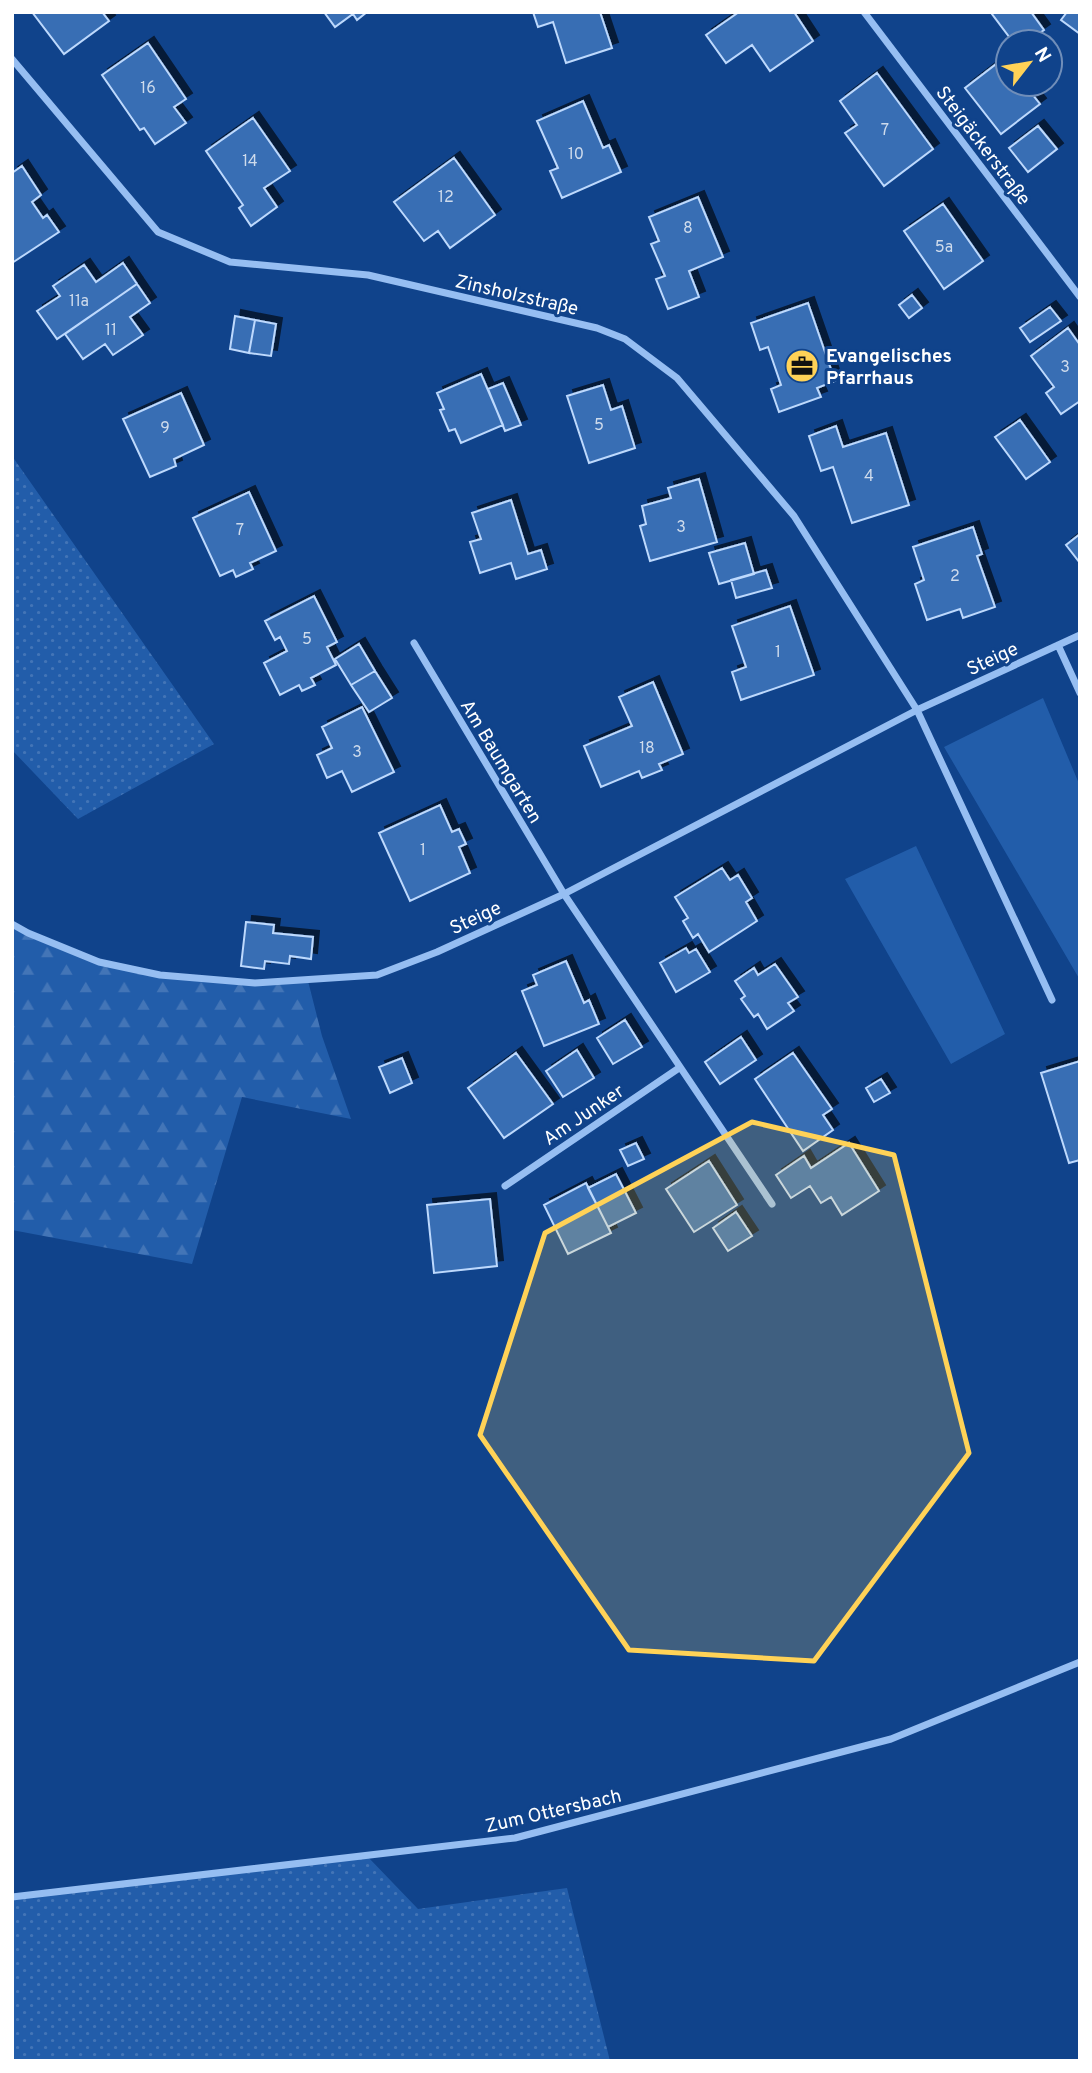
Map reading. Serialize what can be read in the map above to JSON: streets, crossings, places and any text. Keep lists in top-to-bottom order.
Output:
{
  "streets": {
    "street": [
      "Steigäckerstraße",
      "Zinsholzstraße",
      "Steige",
      "Am Baumgarten",
      "Am Junker",
      "Zum Ottersbach"
    ]
  },
  "crossings": [
    ["Zinsholzstraße", "Steige"],
    ["Steige", "Am Baumgarten"]
  ],
  "places": {
    "office": ["Evangelisches Pfarrhaus"]
  },
  "house_numbers": [
    "16",
    "7",
    "10",
    "14",
    "12",
    "8",
    "5a",
    "11a",
    "11",
    "3",
    "5",
    "9",
    "4",
    "3",
    "7",
    "2",
    "5",
    "1",
    "18",
    "3",
    "1"
  ],
  "north": "top right"
}
